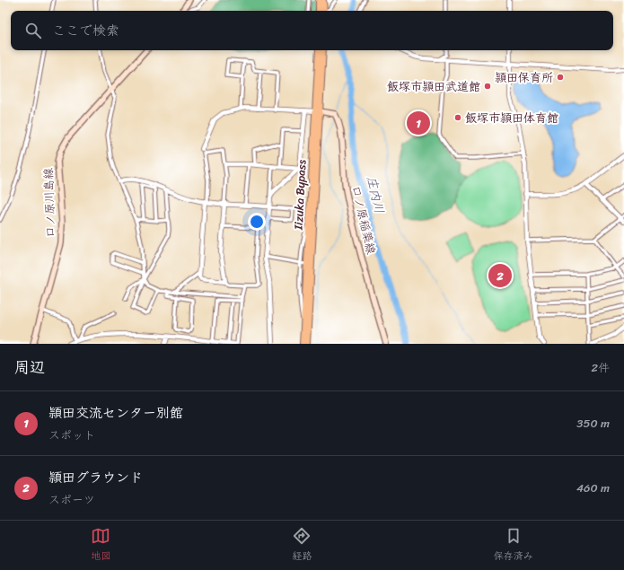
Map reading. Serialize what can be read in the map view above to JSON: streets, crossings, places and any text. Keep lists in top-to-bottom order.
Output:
{
  "streets": {
    "highway": ["Iizuka Bypass"],
    "main road": ["口ノ原川島線", "口ノ原稲築線"]
  },
  "crossings": [
    ["Iizuka Bypass", "口ノ原稲築線"]
  ],
  "water": ["庄内川"],
  "places": ["頴田保育所", "飯塚市頴田武道館", "飯塚市頴田体育館"],
  "page": {
    "search": "ここで検索",
    "pins": ["1", "2"],
    "heading": ["周辺", "2件"],
    "list": [
      {
        "mark": "1",
        "name": "頴田交流センター別館",
        "note": "スポット",
        "value": "350 m"
      },
      {
        "mark": "2",
        "name": "頴田グラウンド",
        "note": "スポーツ",
        "value": "460 m"
      }
    ],
    "nav": ["地図", "経路", "保存済み"]
  }
}
